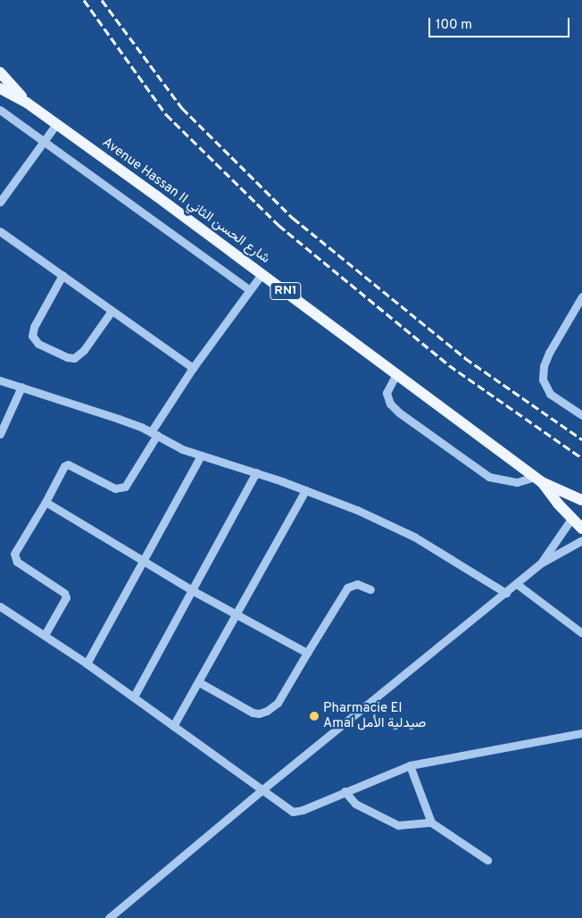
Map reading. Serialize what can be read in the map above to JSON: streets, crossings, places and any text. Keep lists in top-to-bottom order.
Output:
{
  "streets": {
    "main road": ["Avenue Hassan II شارع الحسن الثاني", "RN1"]
  },
  "places": ["Pharmacie El Amal صيدلية الأمل"],
  "scale_bar": "100 m"
}
